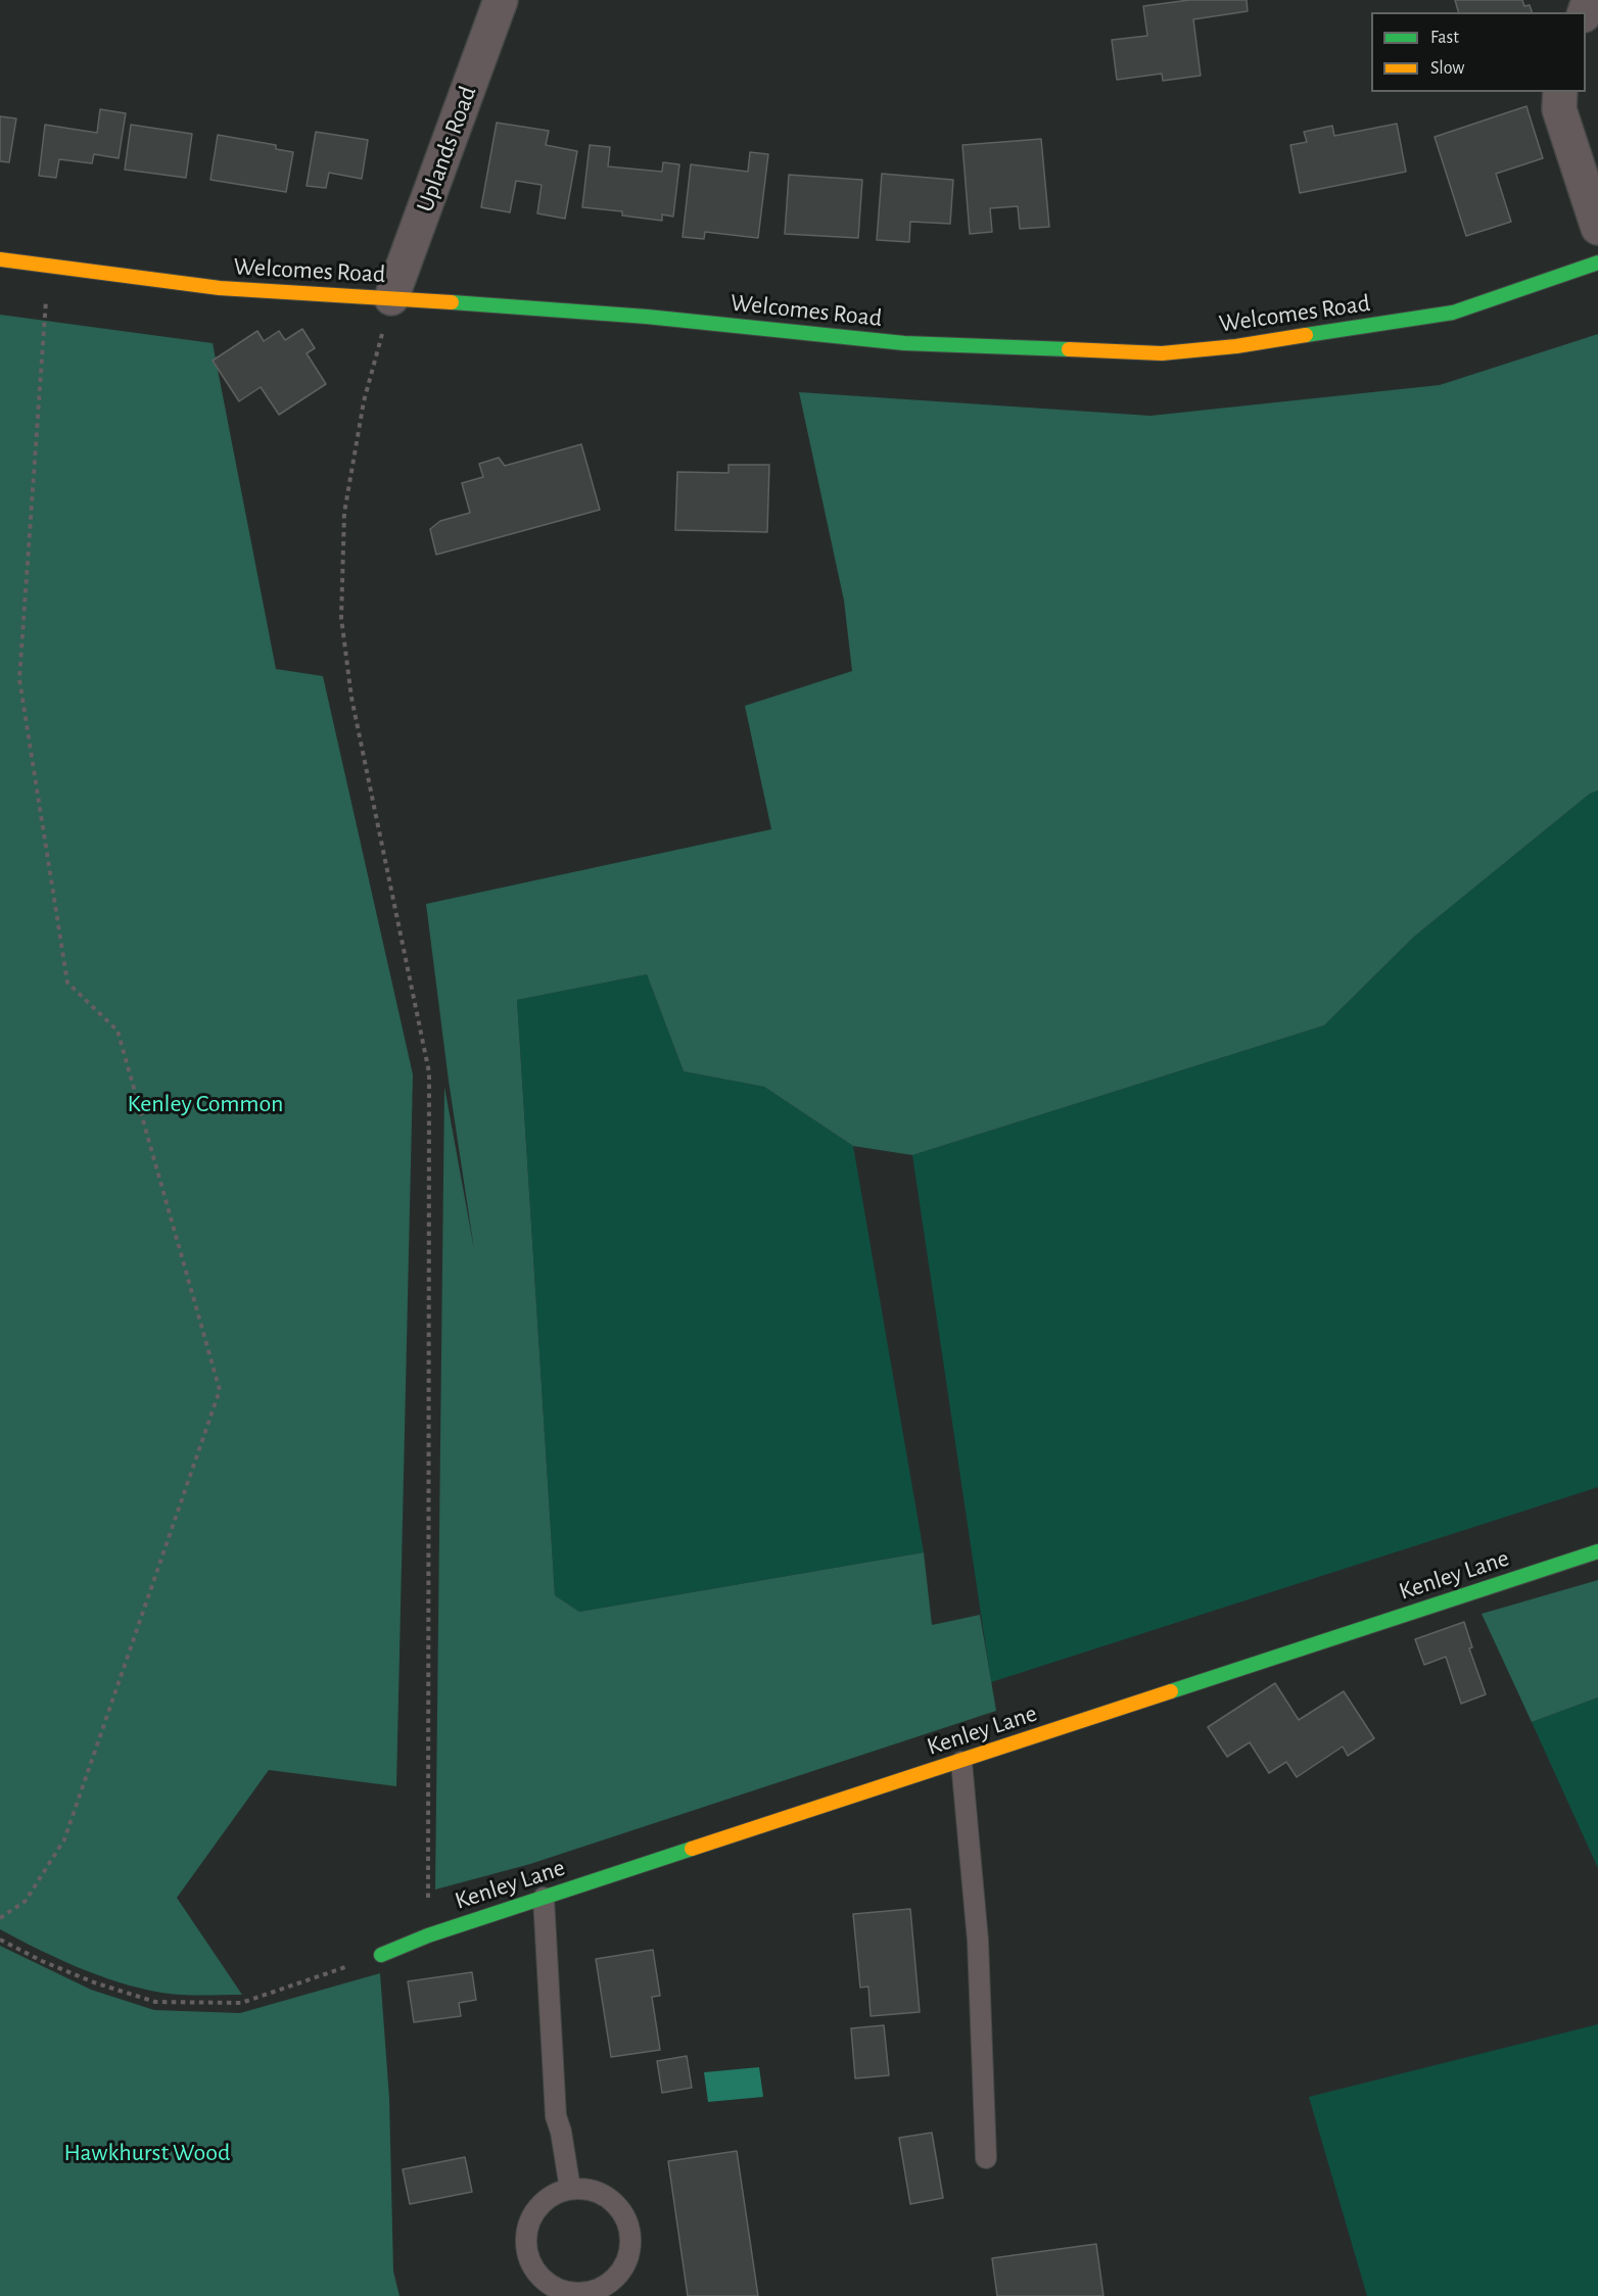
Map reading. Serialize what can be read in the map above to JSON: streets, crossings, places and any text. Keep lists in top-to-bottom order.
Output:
{
  "streets": {
    "street": ["Uplands Road", "Welcomes Road", "Kenley Lane"]
  },
  "crossings": [
    ["Uplands Road", "Welcomes Road"]
  ],
  "parks": ["Kenley Common", "Hawkhurst Wood"],
  "legend": ["Fast", "Slow"]
}
